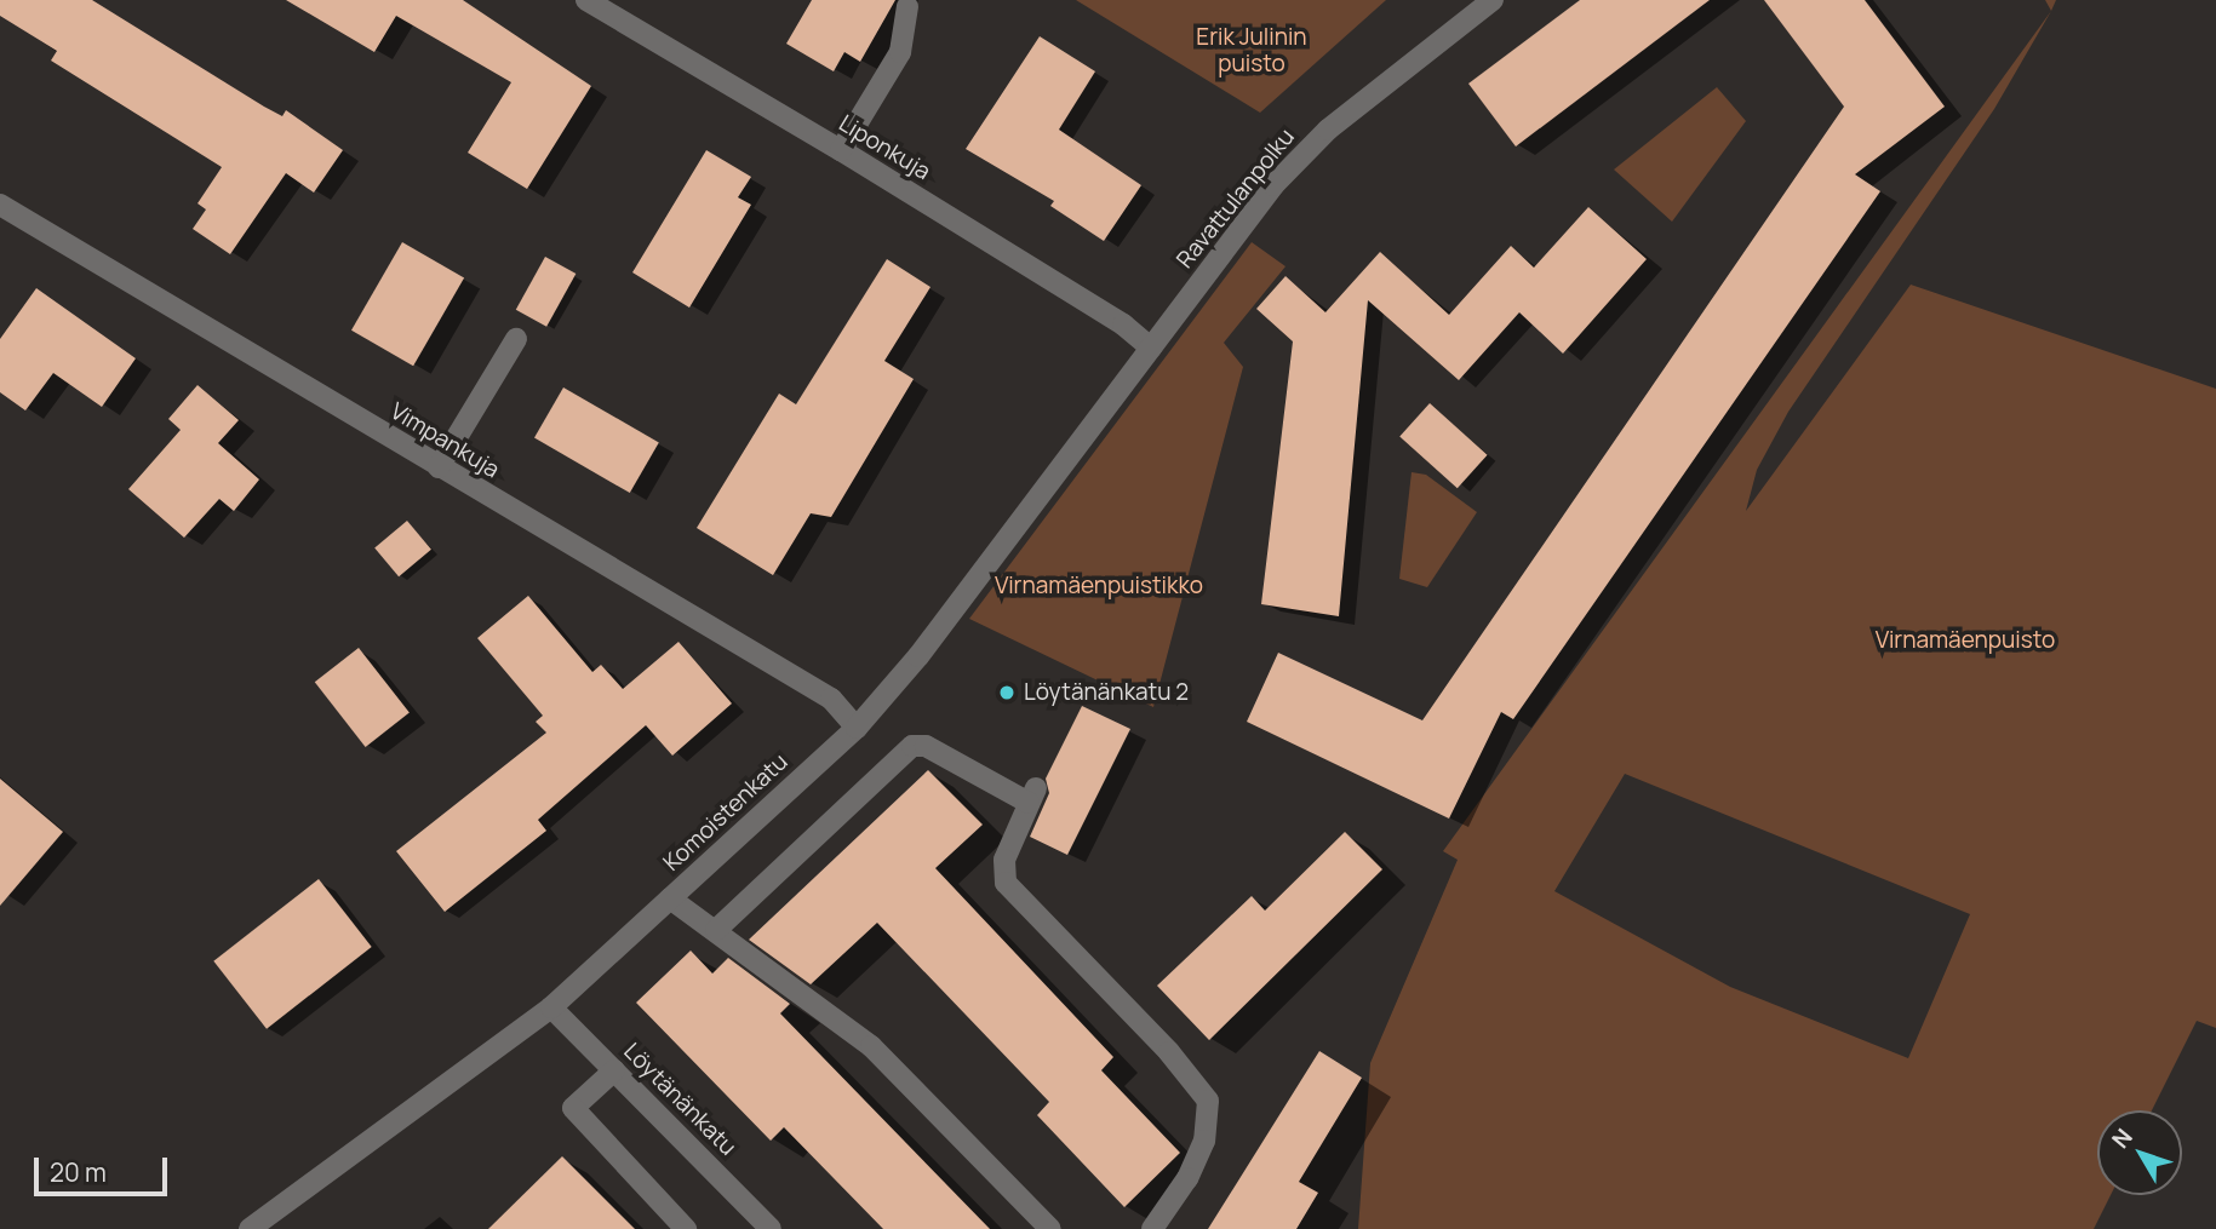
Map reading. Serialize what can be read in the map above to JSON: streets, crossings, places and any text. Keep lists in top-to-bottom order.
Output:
{
  "streets": {
    "street": [
      "Liponkuja",
      "Ravattulanpolku",
      "Vimpankuja",
      "Komoistenkatu",
      "Löytänänkatu"
    ]
  },
  "crossings": [
    ["Liponkuja", "Ravattulanpolku"],
    ["Liponkuja", "Komoistenkatu"],
    ["Ravattulanpolku", "Komoistenkatu"],
    ["Vimpankuja", "Komoistenkatu"],
    ["Komoistenkatu", "Löytänänkatu"]
  ],
  "parks": ["Erik Julinin puisto", "Virnamäenpuistikko", "Virnamäenpuisto"],
  "places": ["Löytänänkatu 2"],
  "scale_bar": "20 m",
  "north": "top left"
}
